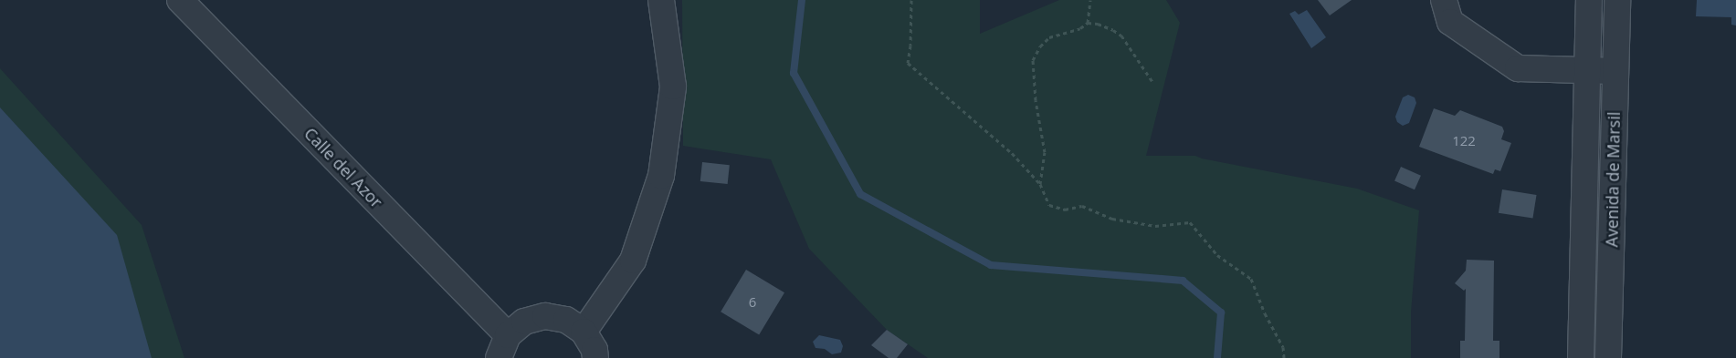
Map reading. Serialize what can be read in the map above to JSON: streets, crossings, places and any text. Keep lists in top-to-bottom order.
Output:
{
  "streets": {
    "street": ["Calle del Azor", "Avenida de Marsil"]
  },
  "house_numbers": ["122", "6"]
}
